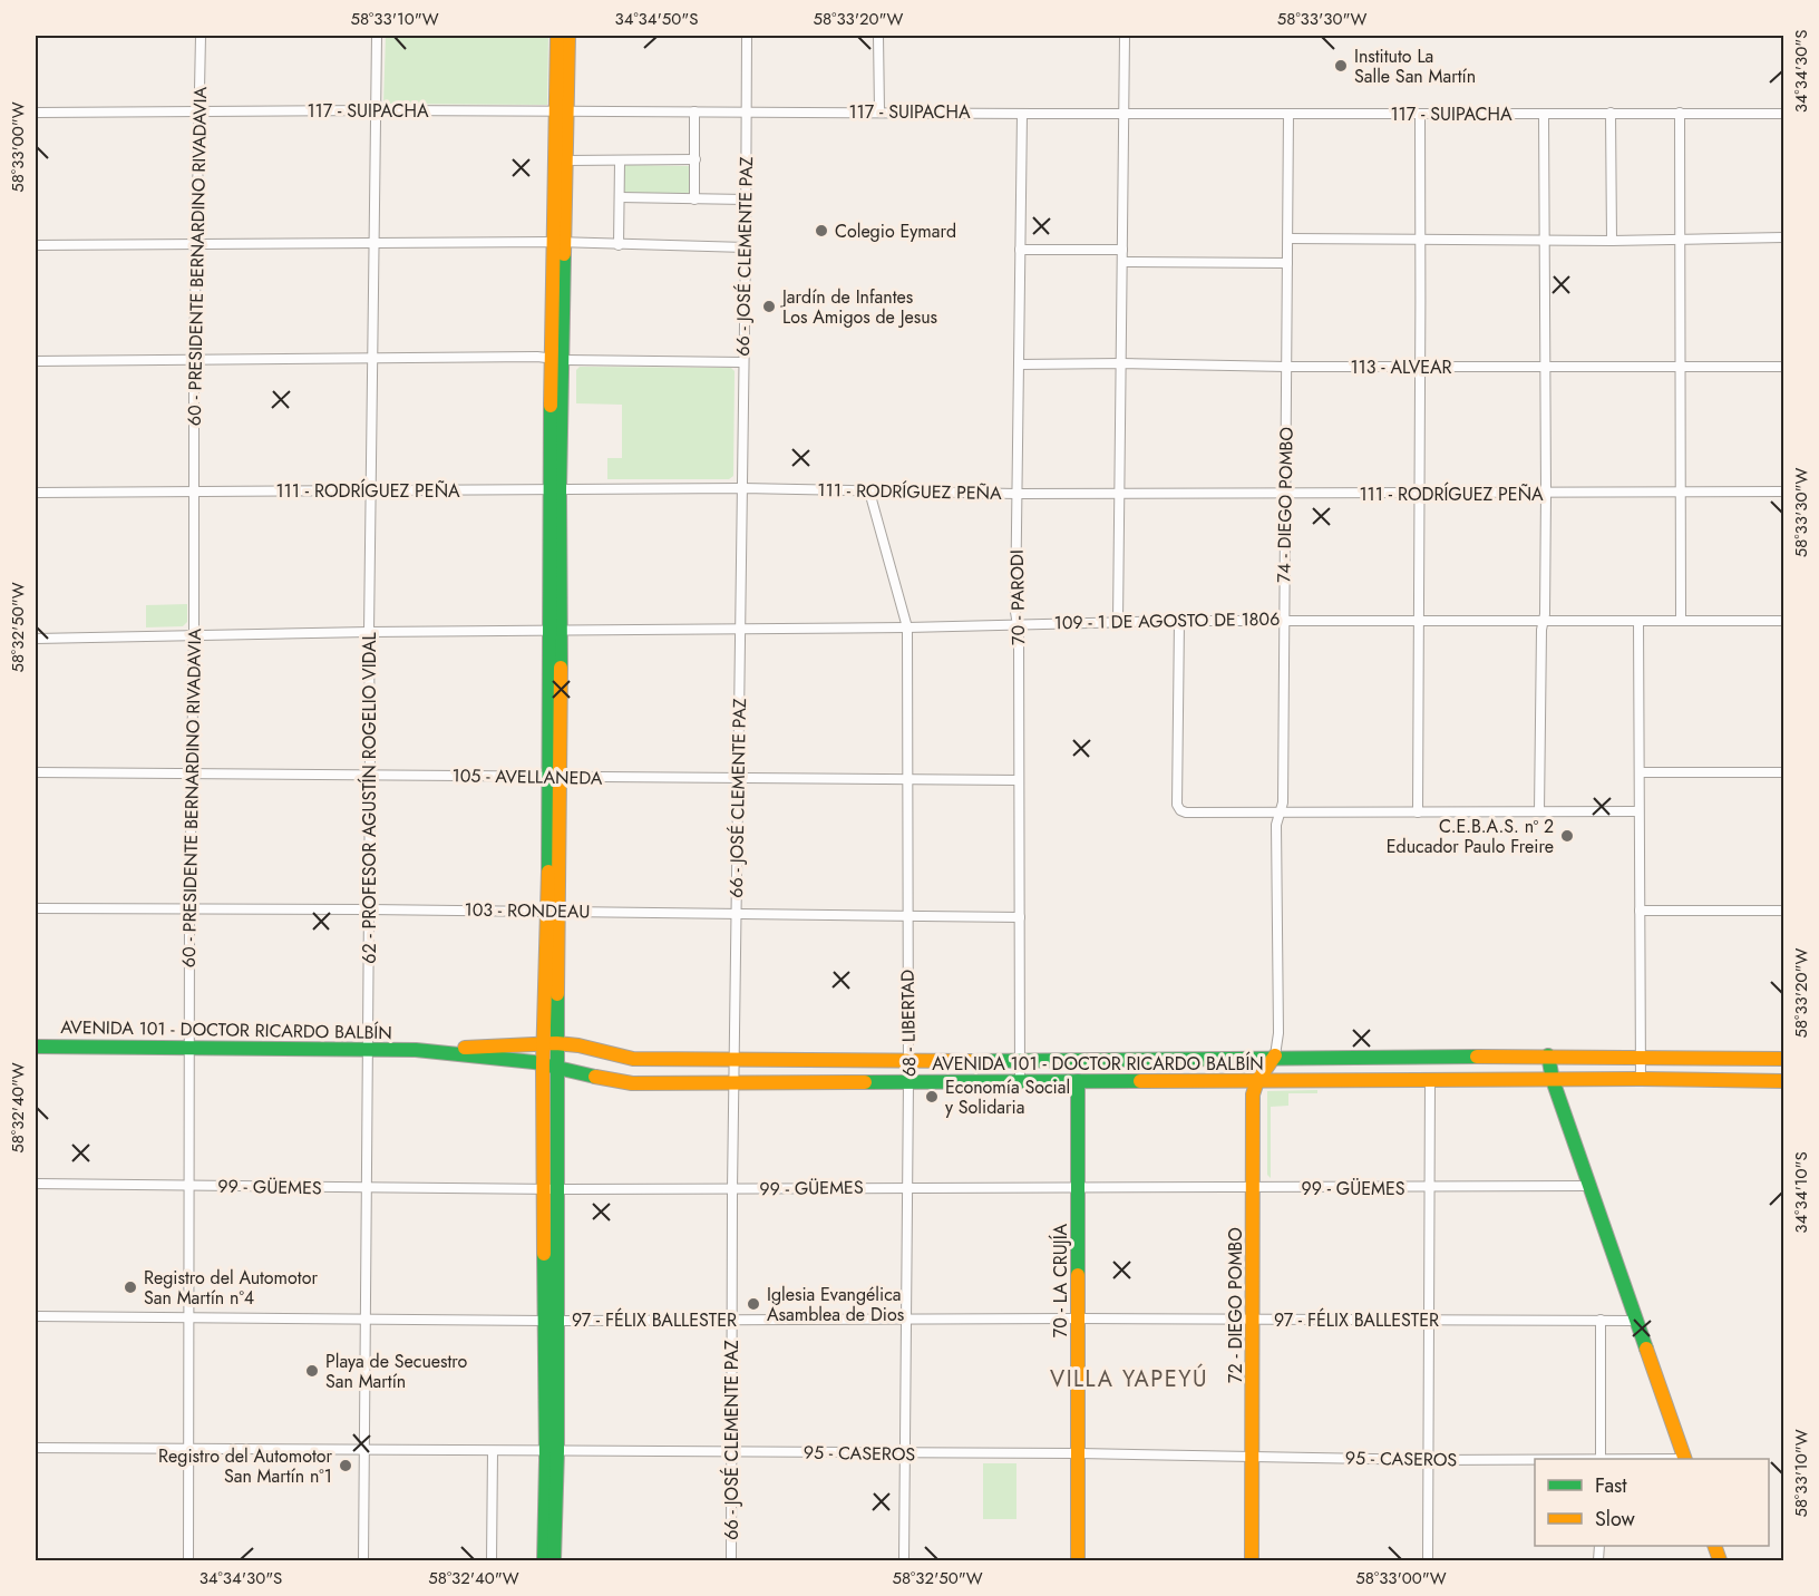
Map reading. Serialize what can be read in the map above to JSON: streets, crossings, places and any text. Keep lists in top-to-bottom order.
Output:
{
  "streets": {
    "main road": ["AVENIDA 101 - DOCTOR RICARDO BALBÍN", "70 - LA CRUJÍA", "72 - DIEGO POMBO"],
    "street": [
      "117 - SUIPACHA",
      "60 - PRESIDENTE BERNARDINO RIVADAVIA",
      "66 - JOSÉ CLEMENTE PAZ",
      "113 - ALVEAR",
      "111 - RODRÍGUEZ PEÑA",
      "74 - DIEGO POMBO",
      "70 - PARODI",
      "109 - 1 DE AGOSTO DE 1806",
      "105 - AVELLANEDA",
      "62 - PROFESOR AGUSTÍN ROGELIO VIDAL",
      "103 - RONDEAU",
      "68 - LIBERTAD",
      "99 - GÜEMES",
      "97 - FÉLIX BALLESTER",
      "95 - CASEROS"
    ]
  },
  "crossings": [
    ["117 - SUIPACHA", "60 - PRESIDENTE BERNARDINO RIVADAVIA"],
    ["117 - SUIPACHA", "66 - JOSÉ CLEMENTE PAZ"],
    ["117 - SUIPACHA", "74 - DIEGO POMBO"],
    ["117 - SUIPACHA", "70 - PARODI"],
    ["117 - SUIPACHA", "62 - PROFESOR AGUSTÍN ROGELIO VIDAL"],
    ["60 - PRESIDENTE BERNARDINO RIVADAVIA", "111 - RODRÍGUEZ PEÑA"],
    ["60 - PRESIDENTE BERNARDINO RIVADAVIA", "109 - 1 DE AGOSTO DE 1806"],
    ["60 - PRESIDENTE BERNARDINO RIVADAVIA", "105 - AVELLANEDA"],
    ["60 - PRESIDENTE BERNARDINO RIVADAVIA", "103 - RONDEAU"],
    ["60 - PRESIDENTE BERNARDINO RIVADAVIA", "AVENIDA 101 - DOCTOR RICARDO BALBÍN"],
    ["60 - PRESIDENTE BERNARDINO RIVADAVIA", "99 - GÜEMES"],
    ["60 - PRESIDENTE BERNARDINO RIVADAVIA", "97 - FÉLIX BALLESTER"],
    ["60 - PRESIDENTE BERNARDINO RIVADAVIA", "95 - CASEROS"],
    ["66 - JOSÉ CLEMENTE PAZ", "111 - RODRÍGUEZ PEÑA"],
    ["66 - JOSÉ CLEMENTE PAZ", "109 - 1 DE AGOSTO DE 1806"],
    ["66 - JOSÉ CLEMENTE PAZ", "105 - AVELLANEDA"],
    ["66 - JOSÉ CLEMENTE PAZ", "103 - RONDEAU"],
    ["66 - JOSÉ CLEMENTE PAZ", "AVENIDA 101 - DOCTOR RICARDO BALBÍN"],
    ["66 - JOSÉ CLEMENTE PAZ", "99 - GÜEMES"],
    ["66 - JOSÉ CLEMENTE PAZ", "97 - FÉLIX BALLESTER"],
    ["66 - JOSÉ CLEMENTE PAZ", "95 - CASEROS"],
    ["113 - ALVEAR", "74 - DIEGO POMBO"],
    ["113 - ALVEAR", "70 - PARODI"],
    ["111 - RODRÍGUEZ PEÑA", "74 - DIEGO POMBO"],
    ["111 - RODRÍGUEZ PEÑA", "70 - PARODI"],
    ["111 - RODRÍGUEZ PEÑA", "62 - PROFESOR AGUSTÍN ROGELIO VIDAL"],
    ["111 - RODRÍGUEZ PEÑA", "68 - LIBERTAD"],
    ["74 - DIEGO POMBO", "109 - 1 DE AGOSTO DE 1806"],
    ["74 - DIEGO POMBO", "AVENIDA 101 - DOCTOR RICARDO BALBÍN"],
    ["74 - DIEGO POMBO", "72 - DIEGO POMBO"],
    ["70 - PARODI", "109 - 1 DE AGOSTO DE 1806"],
    ["70 - PARODI", "105 - AVELLANEDA"],
    ["70 - PARODI", "103 - RONDEAU"],
    ["70 - PARODI", "AVENIDA 101 - DOCTOR RICARDO BALBÍN"],
    ["109 - 1 DE AGOSTO DE 1806", "62 - PROFESOR AGUSTÍN ROGELIO VIDAL"],
    ["109 - 1 DE AGOSTO DE 1806", "68 - LIBERTAD"],
    ["105 - AVELLANEDA", "62 - PROFESOR AGUSTÍN ROGELIO VIDAL"],
    ["105 - AVELLANEDA", "68 - LIBERTAD"],
    ["62 - PROFESOR AGUSTÍN ROGELIO VIDAL", "103 - RONDEAU"],
    ["62 - PROFESOR AGUSTÍN ROGELIO VIDAL", "AVENIDA 101 - DOCTOR RICARDO BALBÍN"],
    ["62 - PROFESOR AGUSTÍN ROGELIO VIDAL", "99 - GÜEMES"],
    ["62 - PROFESOR AGUSTÍN ROGELIO VIDAL", "97 - FÉLIX BALLESTER"],
    ["62 - PROFESOR AGUSTÍN ROGELIO VIDAL", "95 - CASEROS"],
    ["103 - RONDEAU", "68 - LIBERTAD"],
    ["68 - LIBERTAD", "AVENIDA 101 - DOCTOR RICARDO BALBÍN"],
    ["68 - LIBERTAD", "99 - GÜEMES"],
    ["68 - LIBERTAD", "97 - FÉLIX BALLESTER"],
    ["68 - LIBERTAD", "95 - CASEROS"],
    ["AVENIDA 101 - DOCTOR RICARDO BALBÍN", "70 - LA CRUJÍA"],
    ["AVENIDA 101 - DOCTOR RICARDO BALBÍN", "72 - DIEGO POMBO"],
    ["99 - GÜEMES", "70 - LA CRUJÍA"],
    ["99 - GÜEMES", "72 - DIEGO POMBO"],
    ["70 - LA CRUJÍA", "97 - FÉLIX BALLESTER"],
    ["70 - LA CRUJÍA", "95 - CASEROS"],
    ["72 - DIEGO POMBO", "97 - FÉLIX BALLESTER"],
    ["72 - DIEGO POMBO", "95 - CASEROS"]
  ],
  "districts": ["VILLA YAPEYÚ"],
  "places": [
    "Instituto La Salle San Martín",
    "Colegio Eymard",
    "Jardín de Infantes Los Amigos de Jesus",
    "C.E.B.A.S. nº 2 Educador Paulo Freire",
    "Economía Social y Solidaria",
    "Registro del Automotor San Martín n°4",
    "Iglesia Evangélica Asamblea de Dios",
    "Playa de Secuestro San Martín",
    "Registro del Automotor San Martín n°1"
  ],
  "legend": ["Fast", "Slow"],
  "coordinates": [
    "58°33'10\"W",
    "34°34'50\"S",
    "58°33'20\"W",
    "58°33'30\"W",
    "34°34'30\"S",
    "58°33'00\"W",
    "58°32'50\"W",
    "58°32'40\"W",
    "34°34'10\"S"
  ]
}
